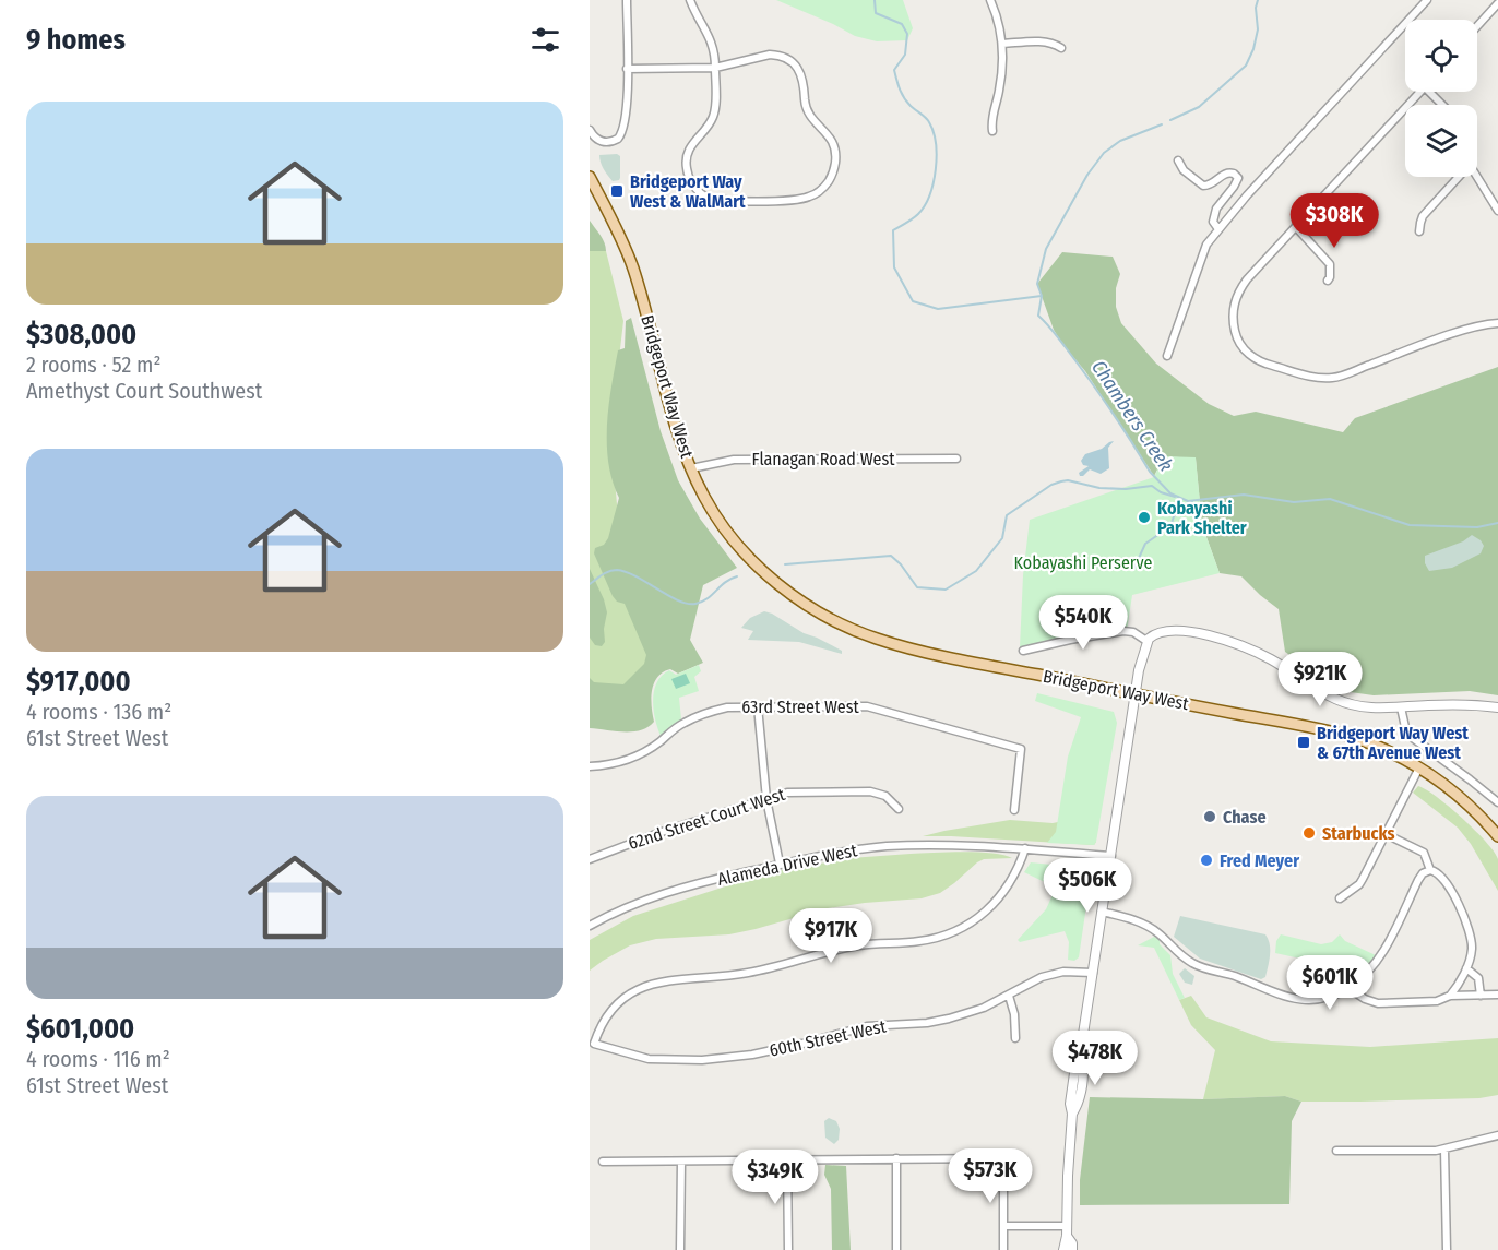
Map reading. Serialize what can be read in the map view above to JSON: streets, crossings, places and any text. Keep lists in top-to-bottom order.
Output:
{
  "streets": {
    "main road": ["Bridgeport Way West"],
    "street": [
      "Flanagan Road West",
      "63rd Street West",
      "62nd Street Court West",
      "Alameda Drive West",
      "60th Street West"
    ]
  },
  "crossings": [
    ["Bridgeport Way West", "Flanagan Road West"],
    ["Alameda Drive West", "60th Street West"]
  ],
  "water": ["Chambers Creek"],
  "parks": ["Kobayashi Perserve"],
  "places": {
    "transit": ["Bridgeport Way West & WalMart", "Bridgeport Way West & 67th Avenue West"],
    "other": [
      "Kobayashi Park Shelter",
      "Chase",
      "Starbucks",
      "Fred Meyer"
    ]
  },
  "page": {
    "heading": "9 homes",
    "list": [
      {
        "name": "$308,000",
        "note": "2 rooms · 52 m² · Amethyst Court Southwest"
      },
      {
        "name": "$917,000",
        "note": "4 rooms · 136 m² · 61st Street West"
      },
      {
        "name": "$601,000",
        "note": "4 rooms · 116 m² · 61st Street West"
      }
    ],
    "price": [
      "$308K",
      "$540K",
      "$921K",
      "$506K",
      "$917K",
      "$601K",
      "$478K",
      "$573K",
      "$349K"
    ]
  }
}
